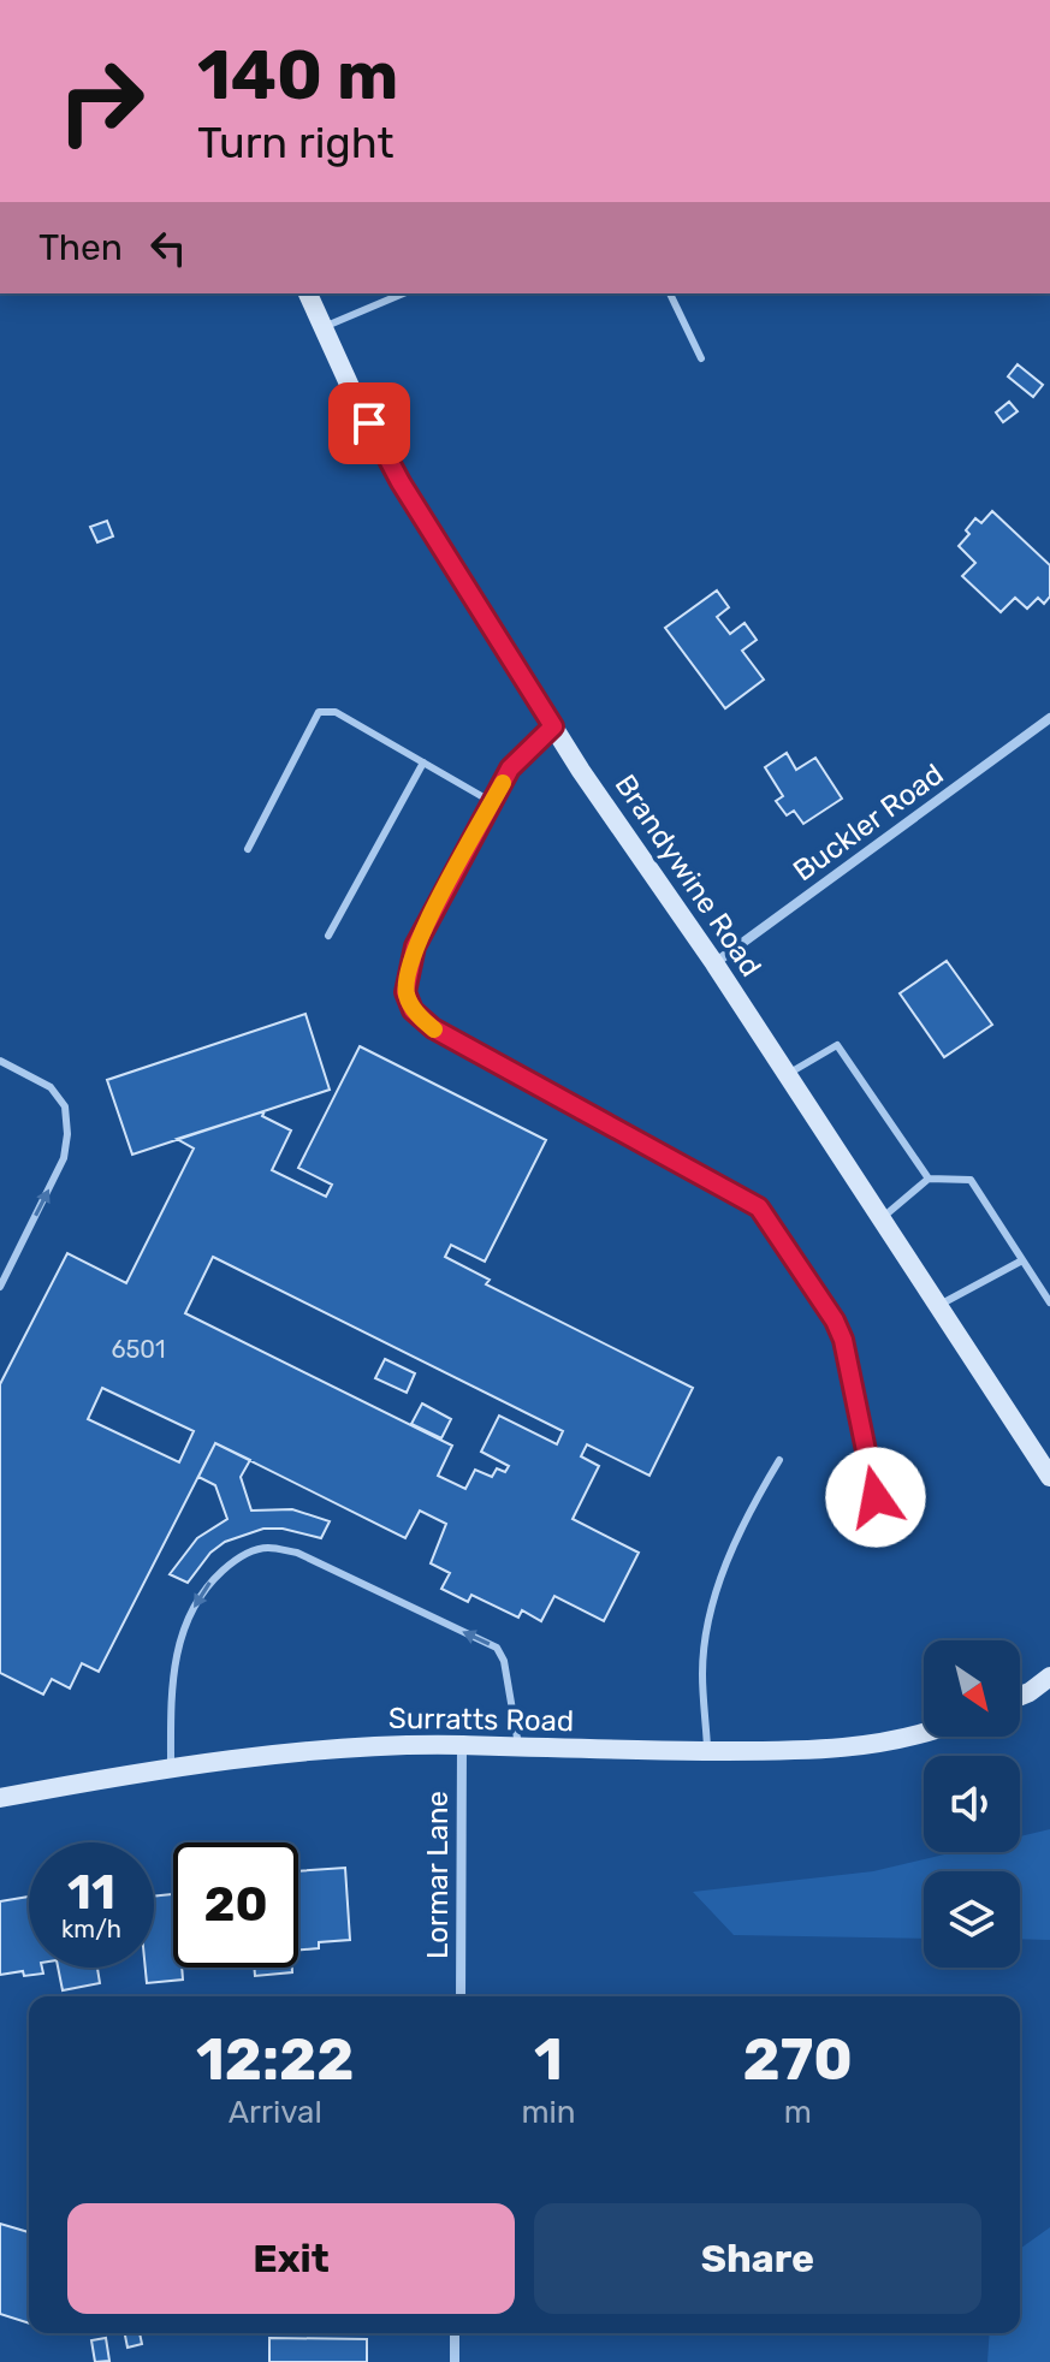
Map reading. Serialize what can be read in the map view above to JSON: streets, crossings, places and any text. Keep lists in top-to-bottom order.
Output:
{
  "streets": {
    "main road": ["Brandywine Road", "Surratts Road"],
    "street": ["Buckler Road", "Lormar Lane"]
  },
  "crossings": [
    ["Buckler Road", "Brandywine Road"],
    ["Surratts Road", "Lormar Lane"]
  ],
  "house_numbers": ["6501"],
  "north": "bottom right",
  "page": {
    "turn": ["140 m", "Turn right"],
    "then": "Then",
    "speed": "11 km/h",
    "limit": "20",
    "eta": [
      "12:22",
      "Arrival",
      "1",
      "min",
      "270",
      "m"
    ],
    "buttons": ["Exit", "Share"]
  }
}
